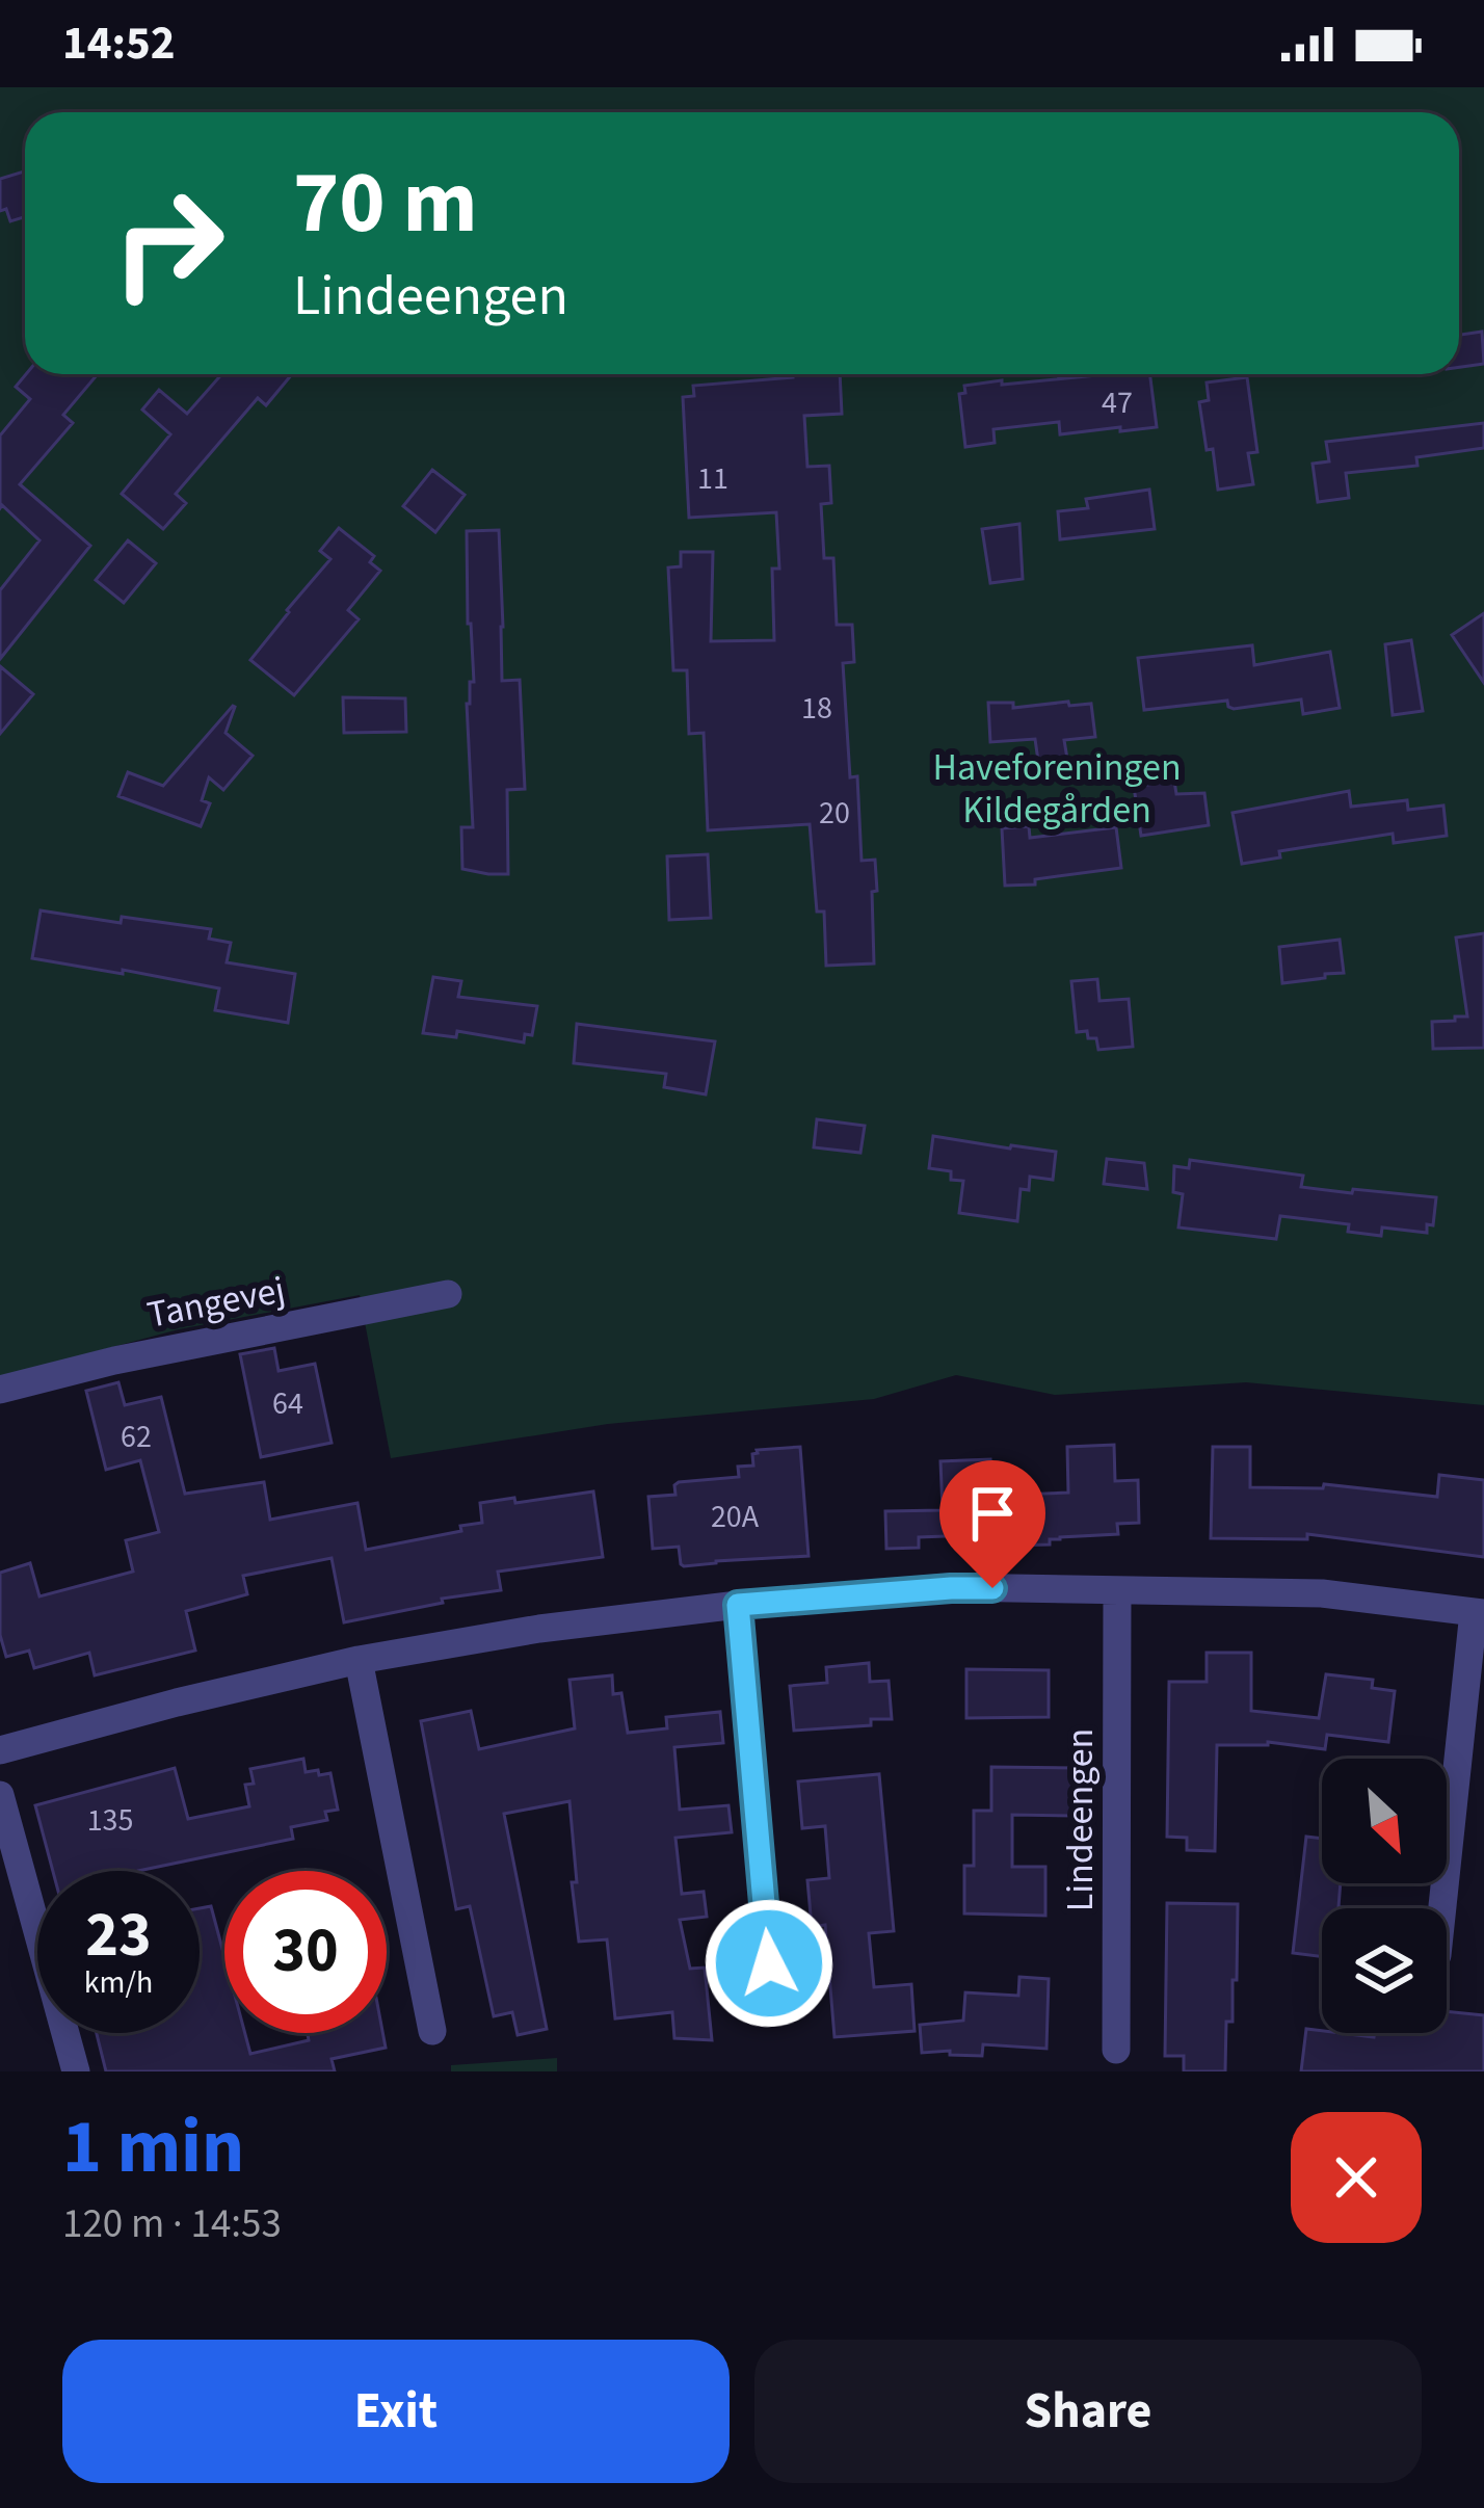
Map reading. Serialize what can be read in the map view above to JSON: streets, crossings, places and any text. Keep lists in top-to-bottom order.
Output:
{
  "streets": {
    "street": ["Tangevej", "Lindeengen"]
  },
  "parks": ["Haveforeningen Kildegården"],
  "house_numbers": [
    "47",
    "11",
    "18",
    "20",
    "64",
    "62",
    "20A",
    "135"
  ],
  "north": "bottom right",
  "page": {
    "status": "14:52",
    "turn": ["70 m", "Lindeengen"],
    "speed": "23 km/h",
    "limit": "30",
    "heading": ["1 min", "120 m · 14:53"],
    "buttons": ["Exit", "Share"]
  }
}
